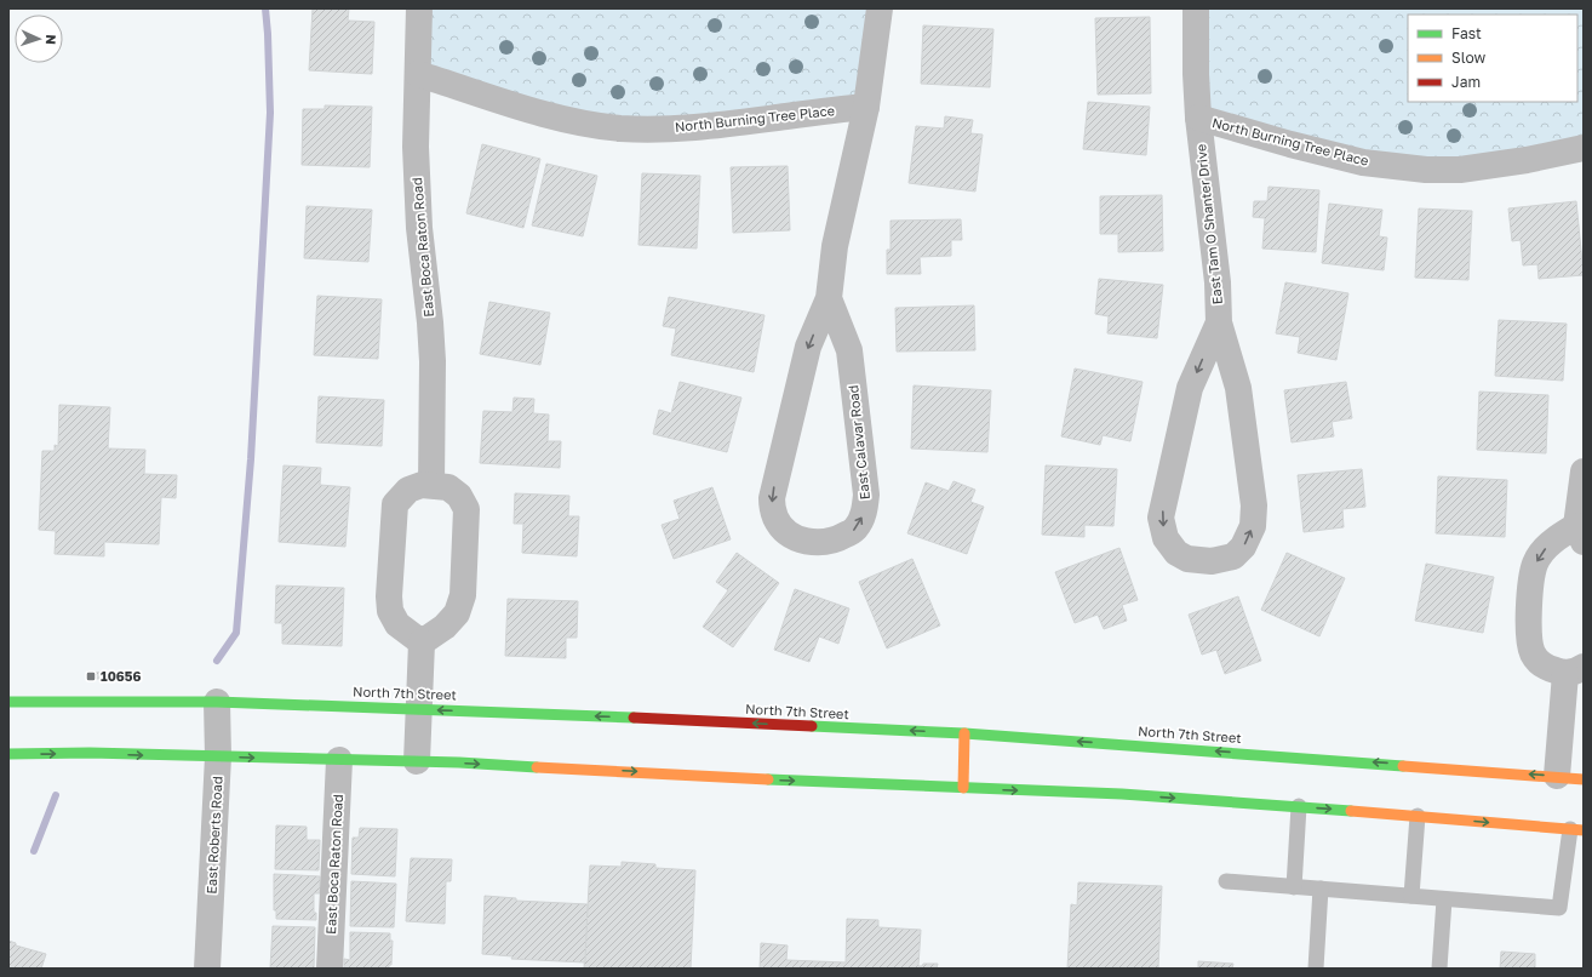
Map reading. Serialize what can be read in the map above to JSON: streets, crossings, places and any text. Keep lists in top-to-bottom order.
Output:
{
  "streets": {
    "main road": ["North 7th Street"],
    "street": [
      "North Burning Tree Place",
      "East Tam O Shanter Drive",
      "East Boca Raton Road",
      "East Calavar Road",
      "East Roberts Road"
    ]
  },
  "crossings": [
    ["North Burning Tree Place", "East Tam O Shanter Drive"],
    ["North Burning Tree Place", "East Boca Raton Road"],
    ["North Burning Tree Place", "East Calavar Road"],
    ["North 7th Street", "East Roberts Road"]
  ],
  "places": {
    "transit": ["10656"]
  },
  "legend": ["Fast", "Slow", "Jam"],
  "north": "right"
}
